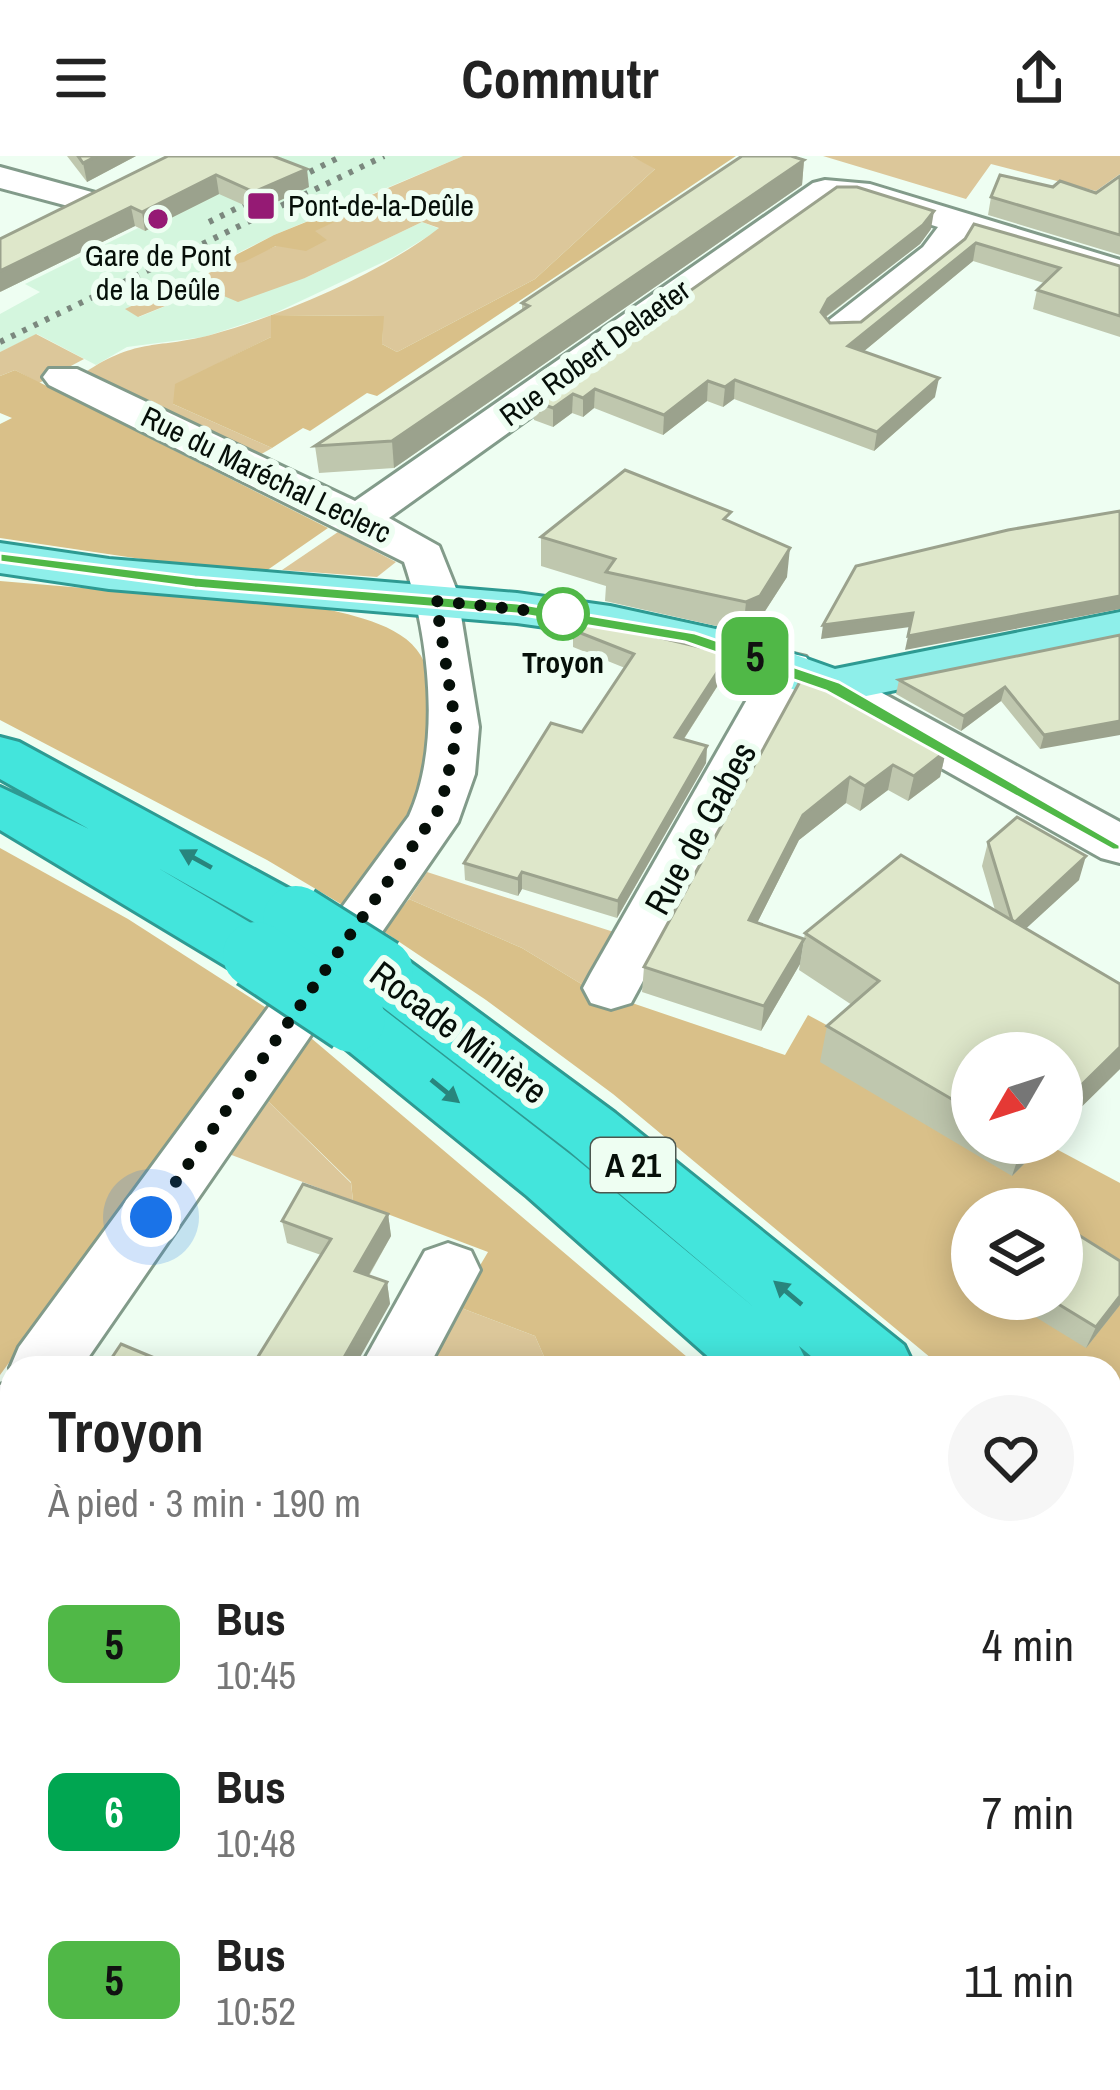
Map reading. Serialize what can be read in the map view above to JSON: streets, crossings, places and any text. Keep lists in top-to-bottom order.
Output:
{
  "streets": {
    "highway": ["Rocade Minière", "A 21"],
    "street": ["Rue Robert Delaeter", "Rue du Maréchal Leclerc", "Rue de Gabes"]
  },
  "crossings": [
    ["Rue Robert Delaeter", "Rue du Maréchal Leclerc"],
    ["Rocade Minière", "A 21"]
  ],
  "places": {
    "transit": ["Pont-de-la-Deûle"],
    "other": ["Gare de Pont de la Deûle", "Troyon"]
  },
  "lines": ["bus line 5"],
  "north": "bottom left",
  "page": {
    "header": "Commutr",
    "on_map": "5",
    "heading": ["Troyon", "À pied · 3 min · 190 m"],
    "list": [
      {
        "mark": "5",
        "name": "Bus",
        "note": "10:45",
        "value": "4 min"
      },
      {
        "mark": "6",
        "name": "Bus",
        "note": "10:48",
        "value": "7 min"
      },
      {
        "mark": "5",
        "name": "Bus",
        "note": "10:52",
        "value": "11 min"
      }
    ]
  }
}
